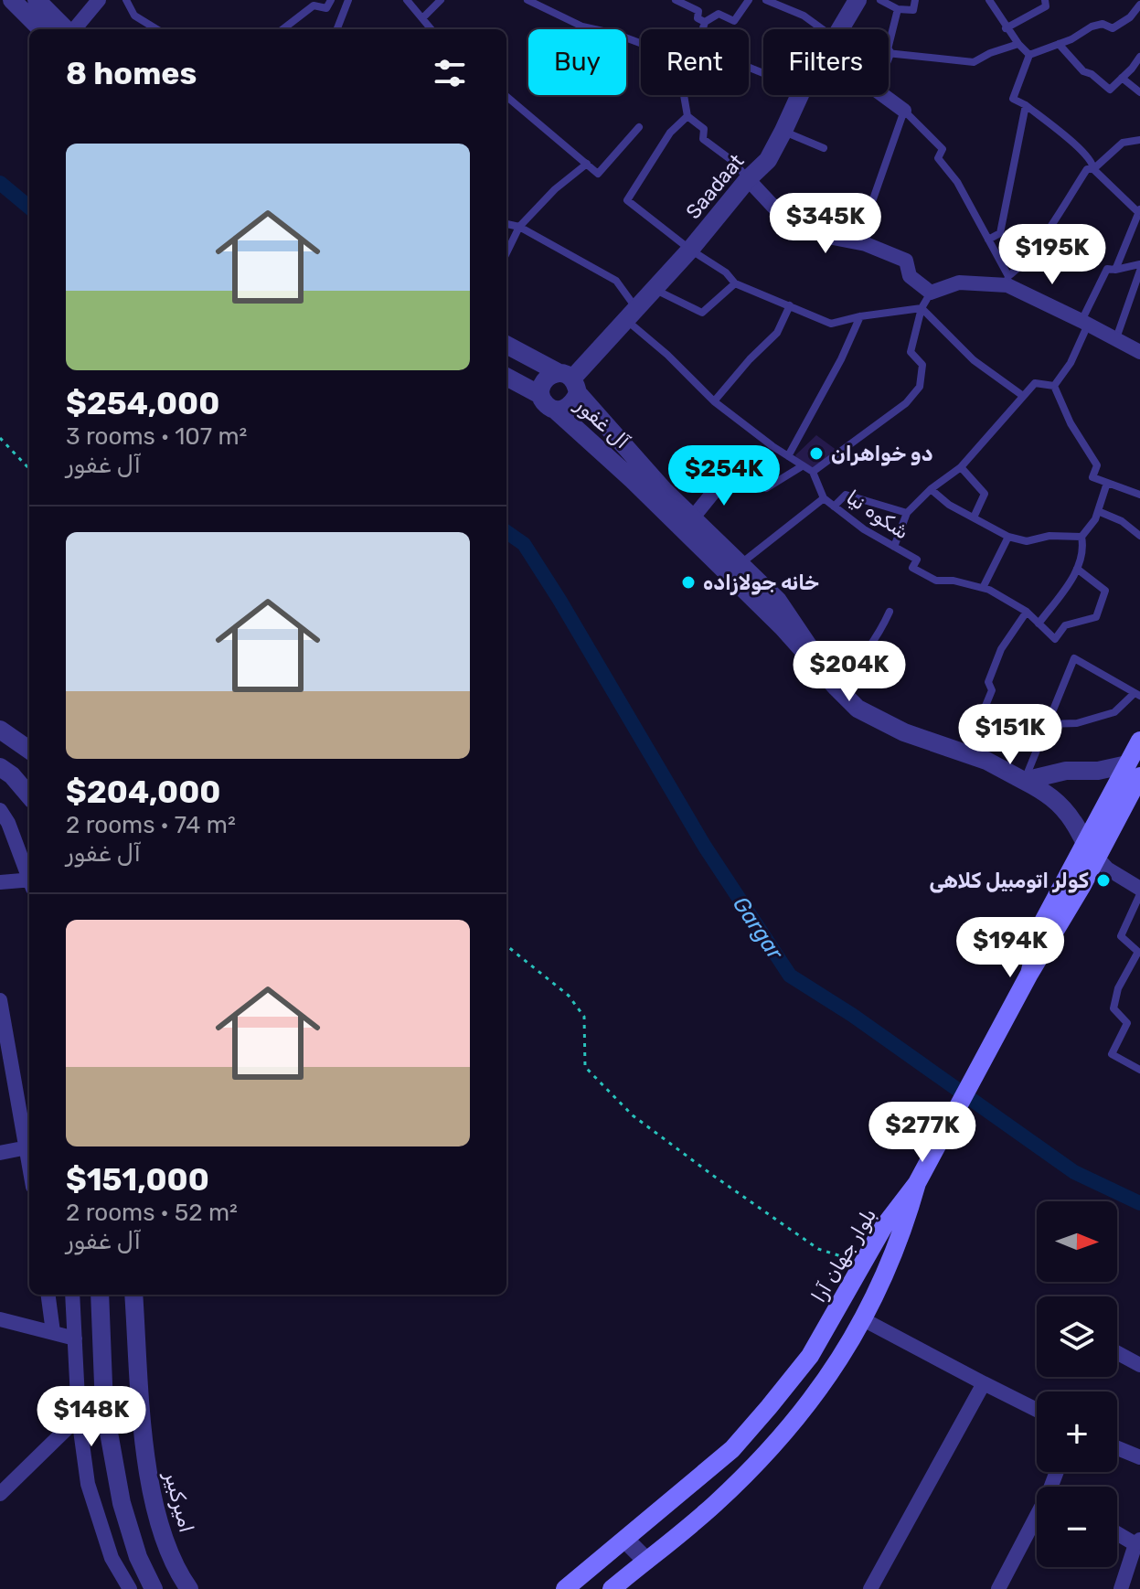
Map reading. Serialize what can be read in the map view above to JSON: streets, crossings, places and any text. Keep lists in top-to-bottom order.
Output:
{
  "streets": {
    "main road": ["بلوار جهان آرا"],
    "street": ["Saadaat", "آل غفور", "امیرکبیر"],
    "lane": ["شکوه نیا"]
  },
  "crossings": [
    ["Saadaat", "آل غفور"]
  ],
  "water": ["Gargar"],
  "places": ["دو خواهران", "خانه جولازاده", "کولر اتومبیل کلاهی"],
  "north": "right",
  "page": {
    "chip": ["Buy", "Rent", "Filters"],
    "heading": "8 homes",
    "list": [
      {
        "name": "$254,000",
        "note": "3 rooms · 107 m² · آل غفور"
      },
      {
        "name": "$204,000",
        "note": "2 rooms · 74 m² · آل غفور"
      },
      {
        "name": "$151,000",
        "note": "2 rooms · 52 m² · آل غفور"
      }
    ],
    "price": [
      "$345K",
      "$195K",
      "$254K",
      "$204K",
      "$151K",
      "$194K",
      "$277K",
      "$148K"
    ],
    "map_buttons": ["+", "−"]
  }
}
